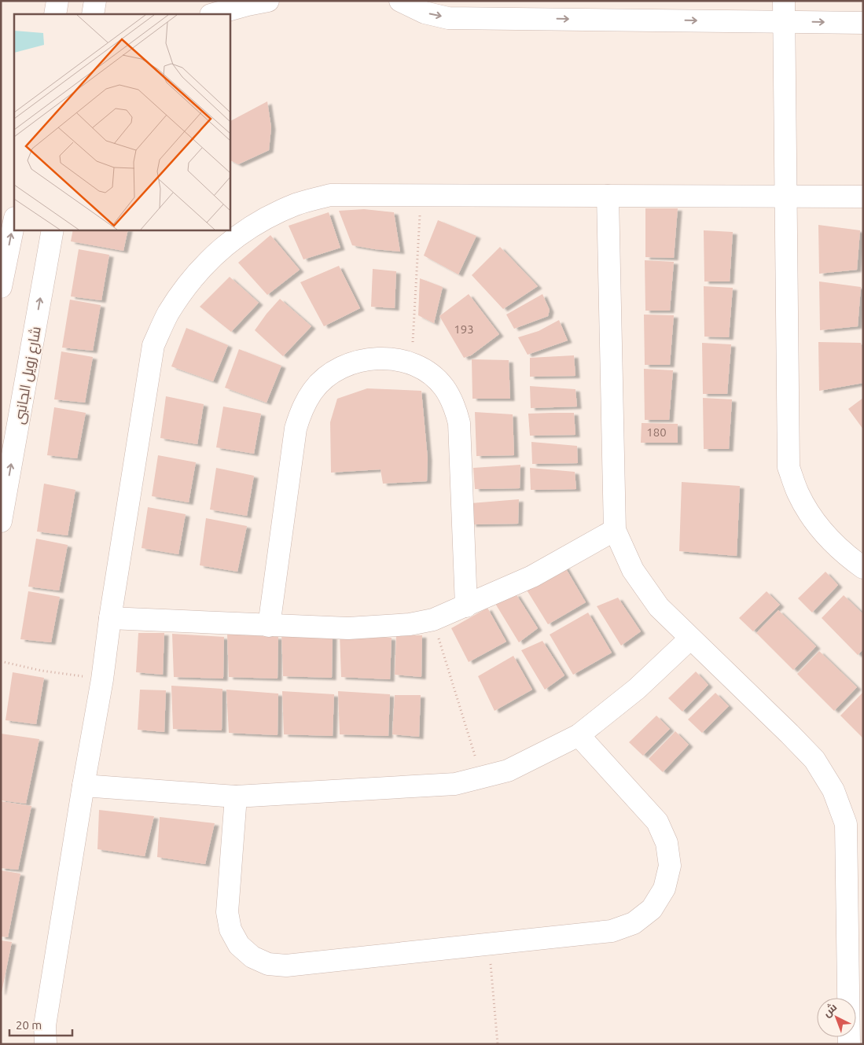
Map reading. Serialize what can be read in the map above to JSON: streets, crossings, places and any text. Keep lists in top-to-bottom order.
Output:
{
  "streets": {
    "street": ["شارع زويل الجانبى"]
  },
  "one_way": ["شارع زويل الجانبى"],
  "house_numbers": ["193", "180"],
  "scale_bar": "20 m",
  "north": "top left"
}
